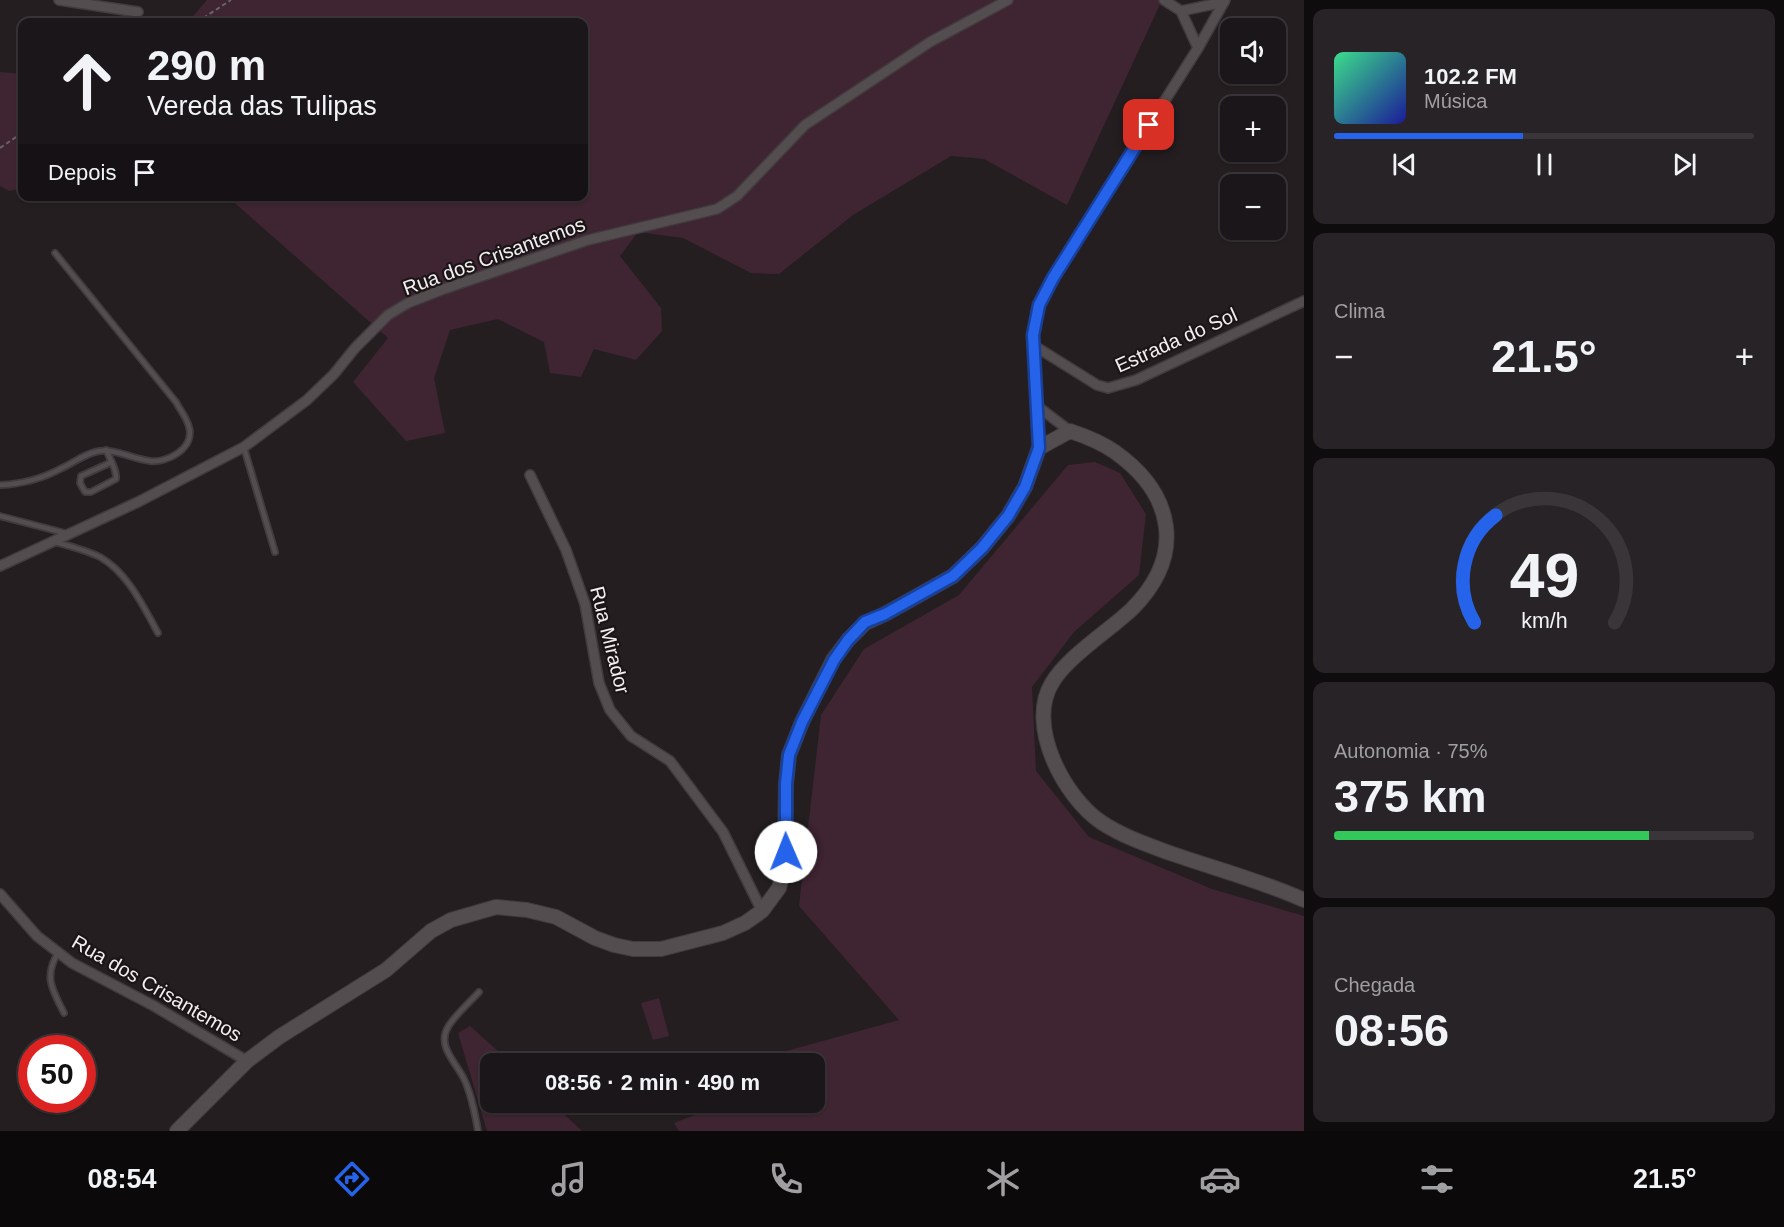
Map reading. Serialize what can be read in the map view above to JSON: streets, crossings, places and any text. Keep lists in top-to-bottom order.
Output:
{
  "streets": {
    "street": ["Rua dos Crisantemos", "Estrada do Sol", "Rua Mirador"]
  },
  "page": {
    "map_buttons": ["+", "−"],
    "turn": ["290 m", "Vereda das Tulipas"],
    "song": ["102.2 FM", "Música"],
    "then": "Depois",
    "tile": [
      "Clima",
      ["Autonomia · 75%", "375 km"],
      ["Chegada", "08:56"]
    ],
    "heat": ["−", "21.5°", "+"],
    "limit": "50",
    "trip": "08:56 · 2 min · 490 m",
    "tabs": ["08:54", "21.5°"],
    "gauge": ["49", "km/h"]
  }
}
